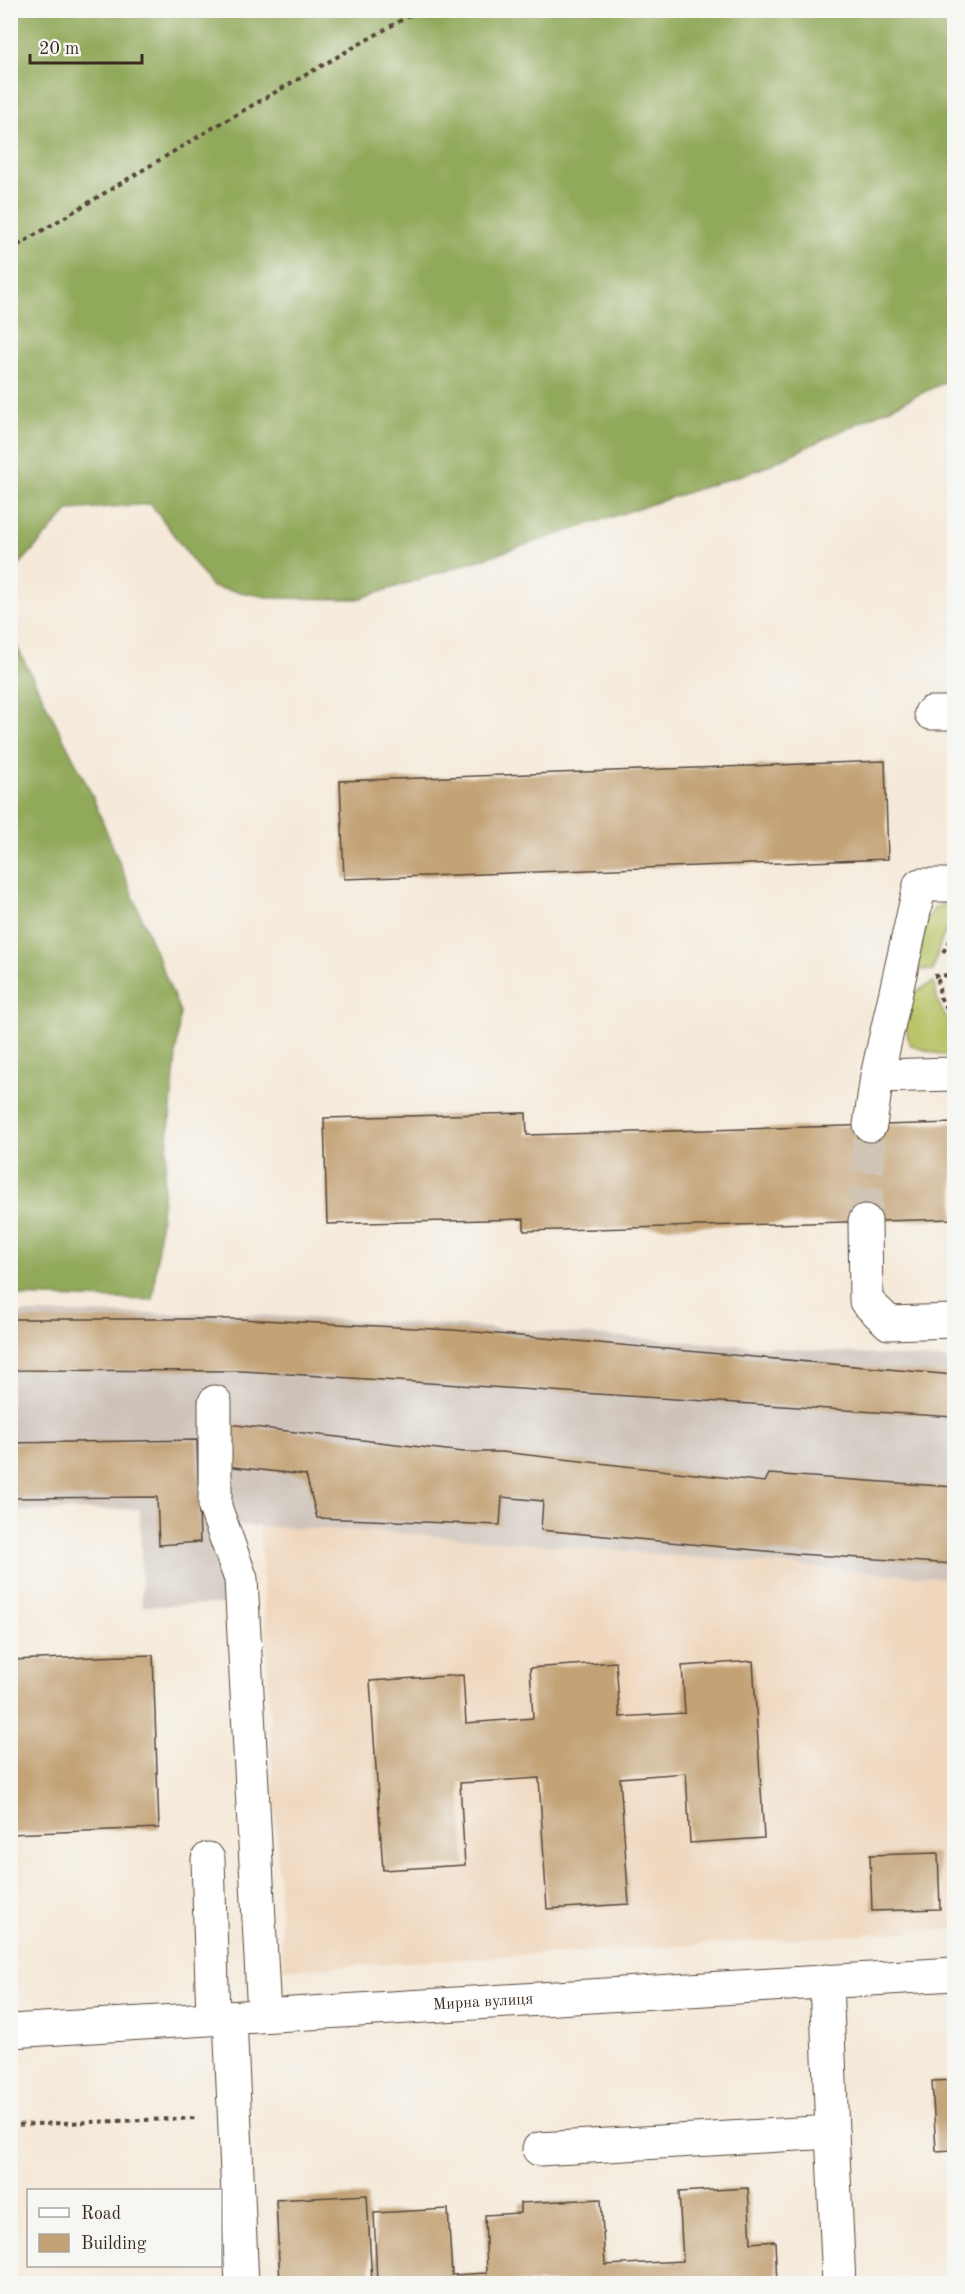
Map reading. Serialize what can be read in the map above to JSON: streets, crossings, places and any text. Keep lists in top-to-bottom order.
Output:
{
  "streets": {
    "street": ["Мирна вулиця"]
  },
  "legend": ["Road", "Building"],
  "scale_bar": "20 m"
}
